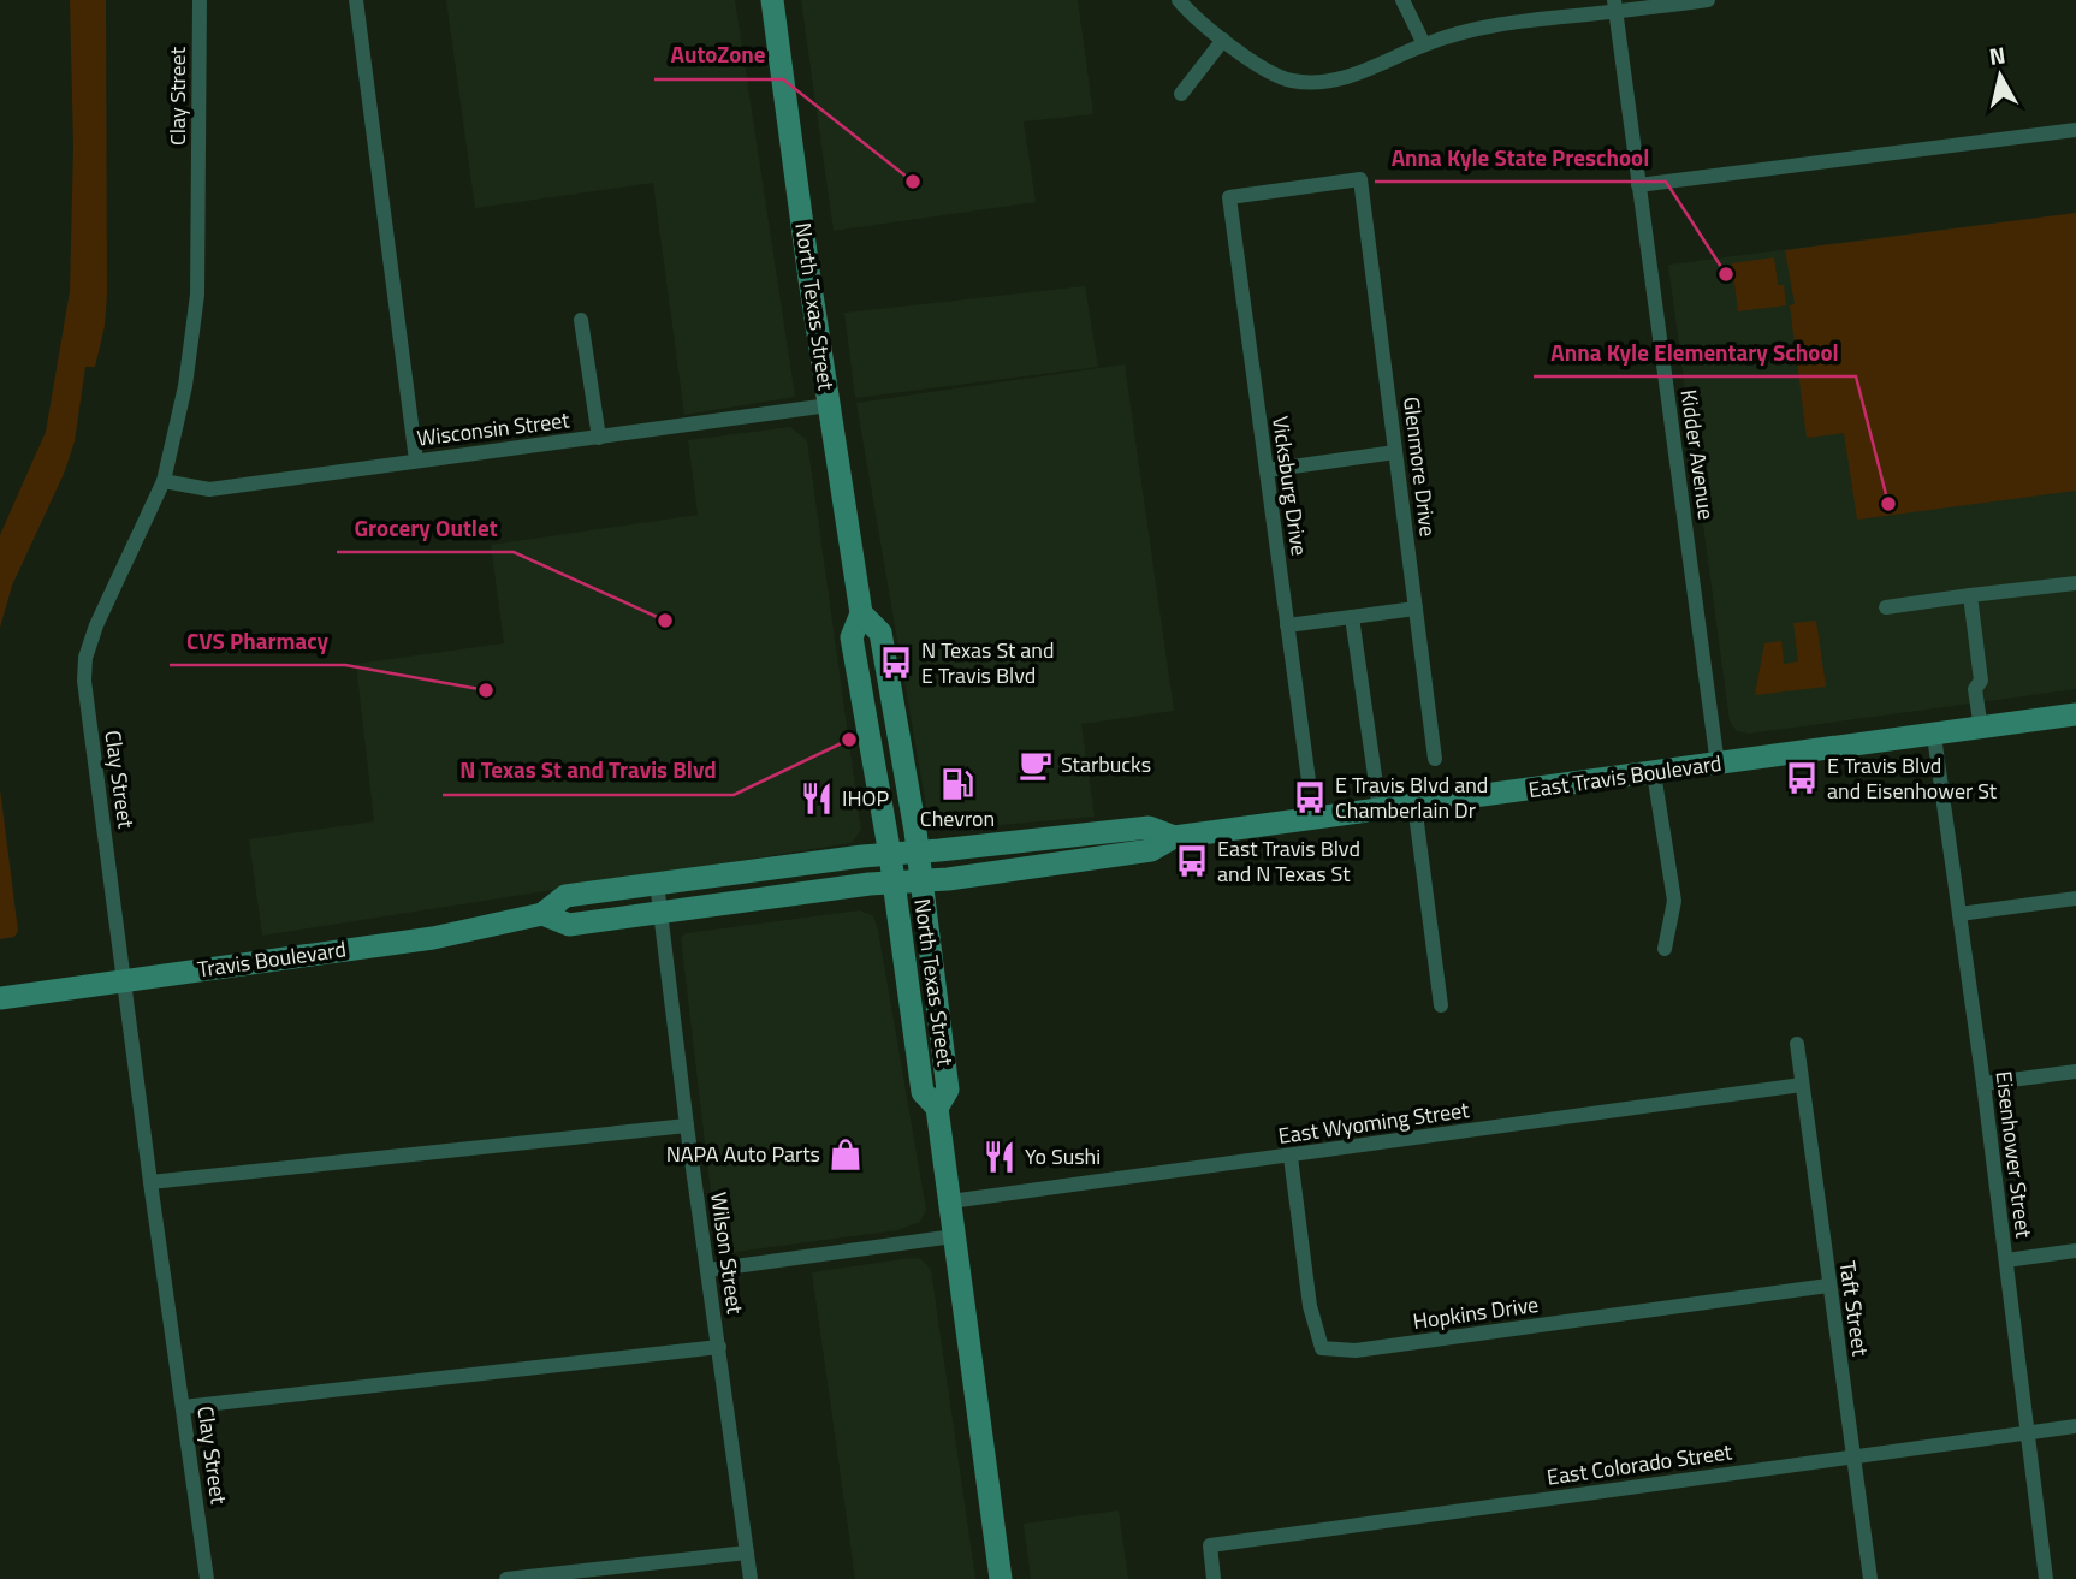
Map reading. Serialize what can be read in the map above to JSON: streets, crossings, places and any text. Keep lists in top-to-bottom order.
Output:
{
  "streets": {
    "main road": ["North Texas Street", "East Travis Boulevard", "Travis Boulevard"],
    "street": [
      "Clay Street",
      "Wisconsin Street",
      "Kidder Avenue",
      "Glenmore Drive",
      "Vicksburg Drive",
      "East Wyoming Street",
      "Eisenhower Street",
      "Wilson Street",
      "Taft Street",
      "Hopkins Drive",
      "East Colorado Street"
    ]
  },
  "crossings": [
    ["Clay Street", "Wisconsin Street"],
    ["Clay Street", "Travis Boulevard"],
    ["North Texas Street", "Wisconsin Street"],
    ["North Texas Street", "East Travis Boulevard"],
    ["North Texas Street", "Travis Boulevard"],
    ["North Texas Street", "East Wyoming Street"],
    ["Kidder Avenue", "East Travis Boulevard"],
    ["Glenmore Drive", "Vicksburg Drive"],
    ["East Travis Boulevard", "Travis Boulevard"],
    ["East Travis Boulevard", "Eisenhower Street"],
    ["Travis Boulevard", "Wilson Street"],
    ["East Wyoming Street", "Taft Street"],
    ["East Wyoming Street", "Hopkins Drive"],
    ["Eisenhower Street", "East Colorado Street"],
    ["Taft Street", "Hopkins Drive"],
    ["Taft Street", "East Colorado Street"]
  ],
  "places": {
    "other": [
      "AutoZone",
      "Anna Kyle State Preschool",
      "Anna Kyle Elementary School",
      "Grocery Outlet",
      "CVS Pharmacy",
      "N Texas St and Travis Blvd"
    ],
    "bus stop": [
      "N Texas St and E Travis Blvd",
      "E Travis Blvd and Eisenhower St",
      "E Travis Blvd and Chamberlain Dr",
      "East Travis Blvd and N Texas St"
    ],
    "cafe": ["Starbucks"],
    "fuel station": ["Chevron"],
    "restaurant": ["IHOP", "Yo Sushi"],
    "shop": ["NAPA Auto Parts"]
  },
  "north": "top"
}
